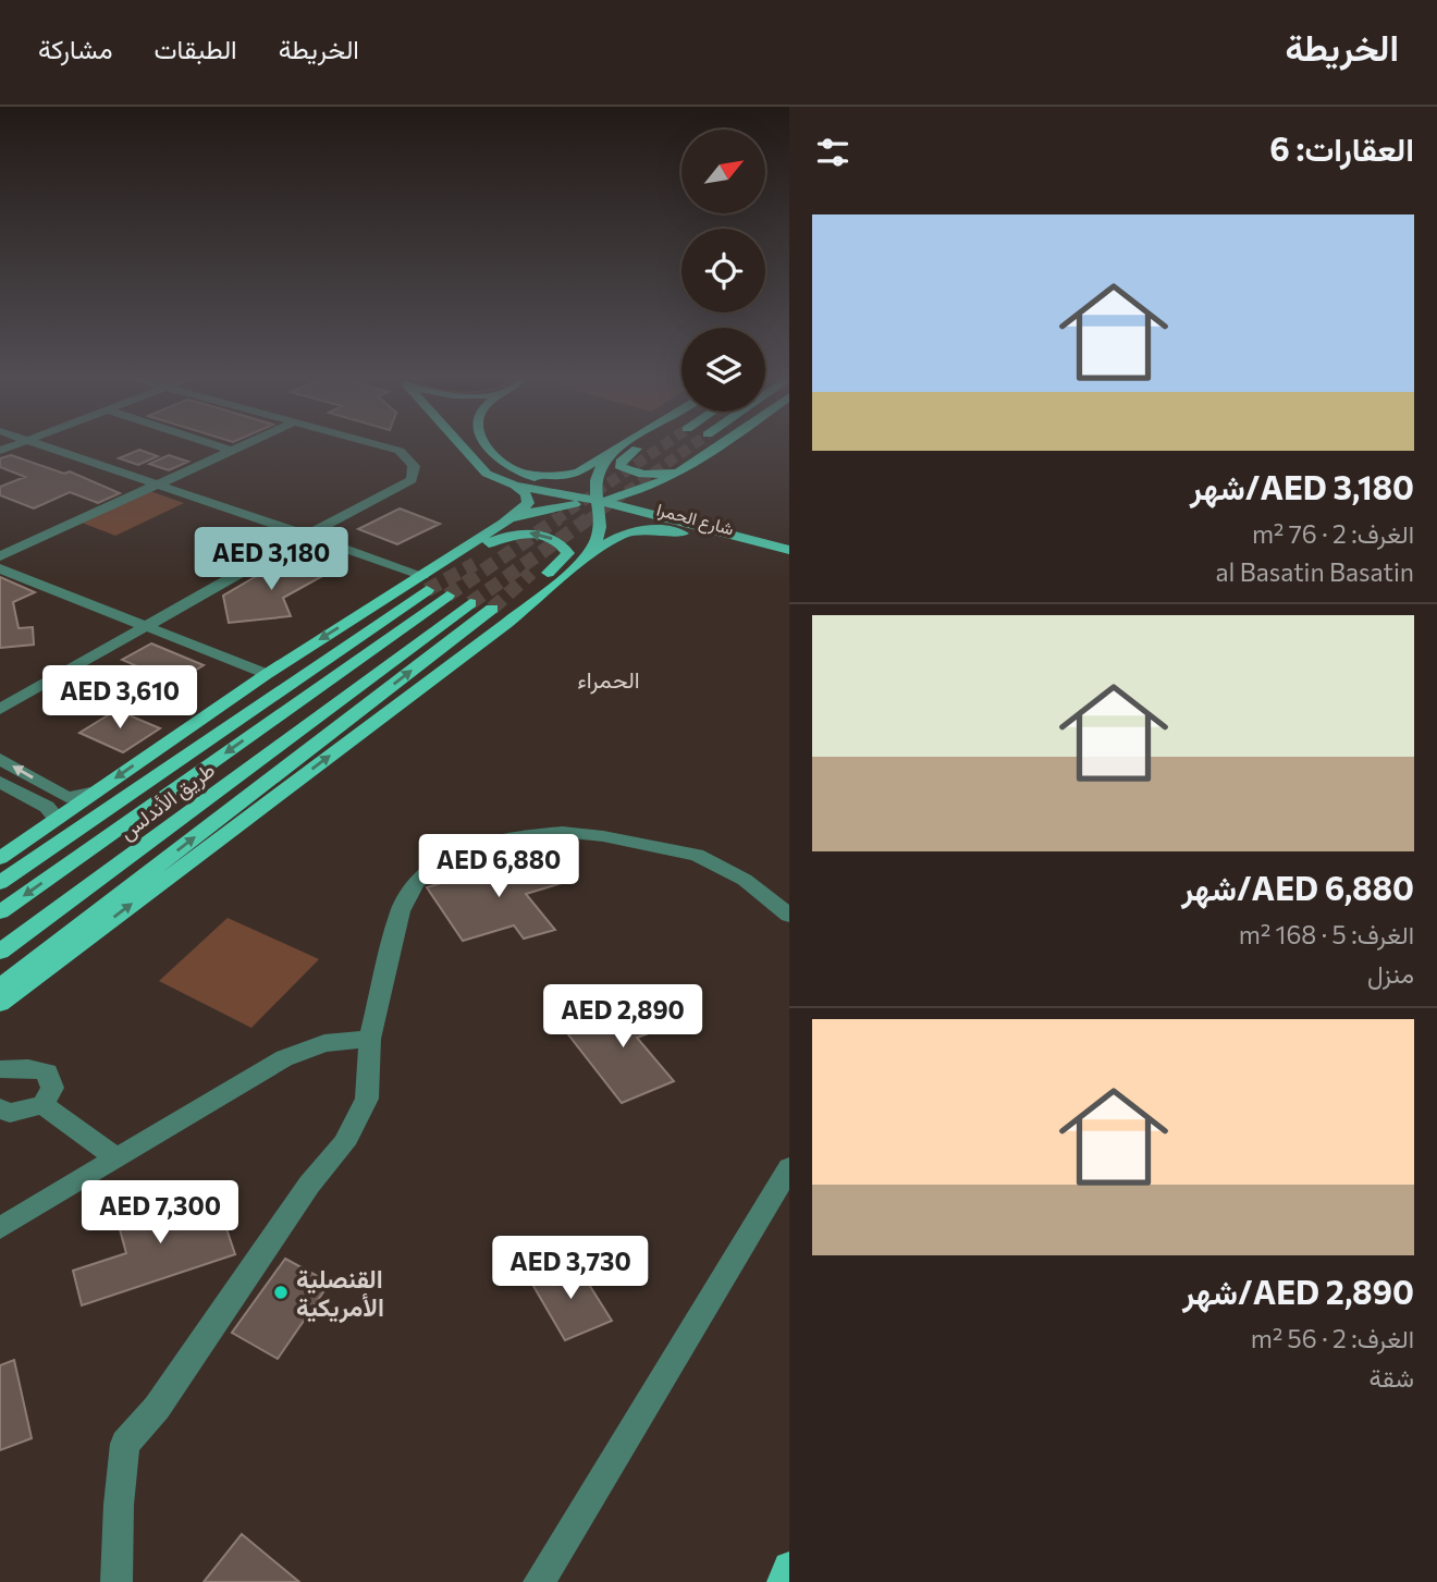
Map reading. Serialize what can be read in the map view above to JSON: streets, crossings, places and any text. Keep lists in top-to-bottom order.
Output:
{
  "streets": {
    "main road": ["شارع الحمرا", "طريق الأندلس"]
  },
  "districts": ["الحمراء"],
  "places": ["القنصلية الأمريكية"],
  "north": "top right",
  "page": {
    "header": "الخريطة",
    "nav": ["الخريطة", "الطبقات", "مشاركة"],
    "heading": "العقارات: 6",
    "list": [
      {
        "name": "AED 3,180/شهر",
        "note": "الغرف: 2 · 76 m² · al Basatin Basatin"
      },
      {
        "name": "AED 6,880/شهر",
        "note": "الغرف: 5 · 168 m² · منزل"
      },
      {
        "name": "AED 2,890/شهر",
        "note": "الغرف: 2 · 56 m² · شقة"
      }
    ],
    "price": [
      "AED 3,180",
      "AED 3,610",
      "AED 6,880",
      "AED 2,890",
      "AED 7,300",
      "AED 3,730"
    ]
  }
}
